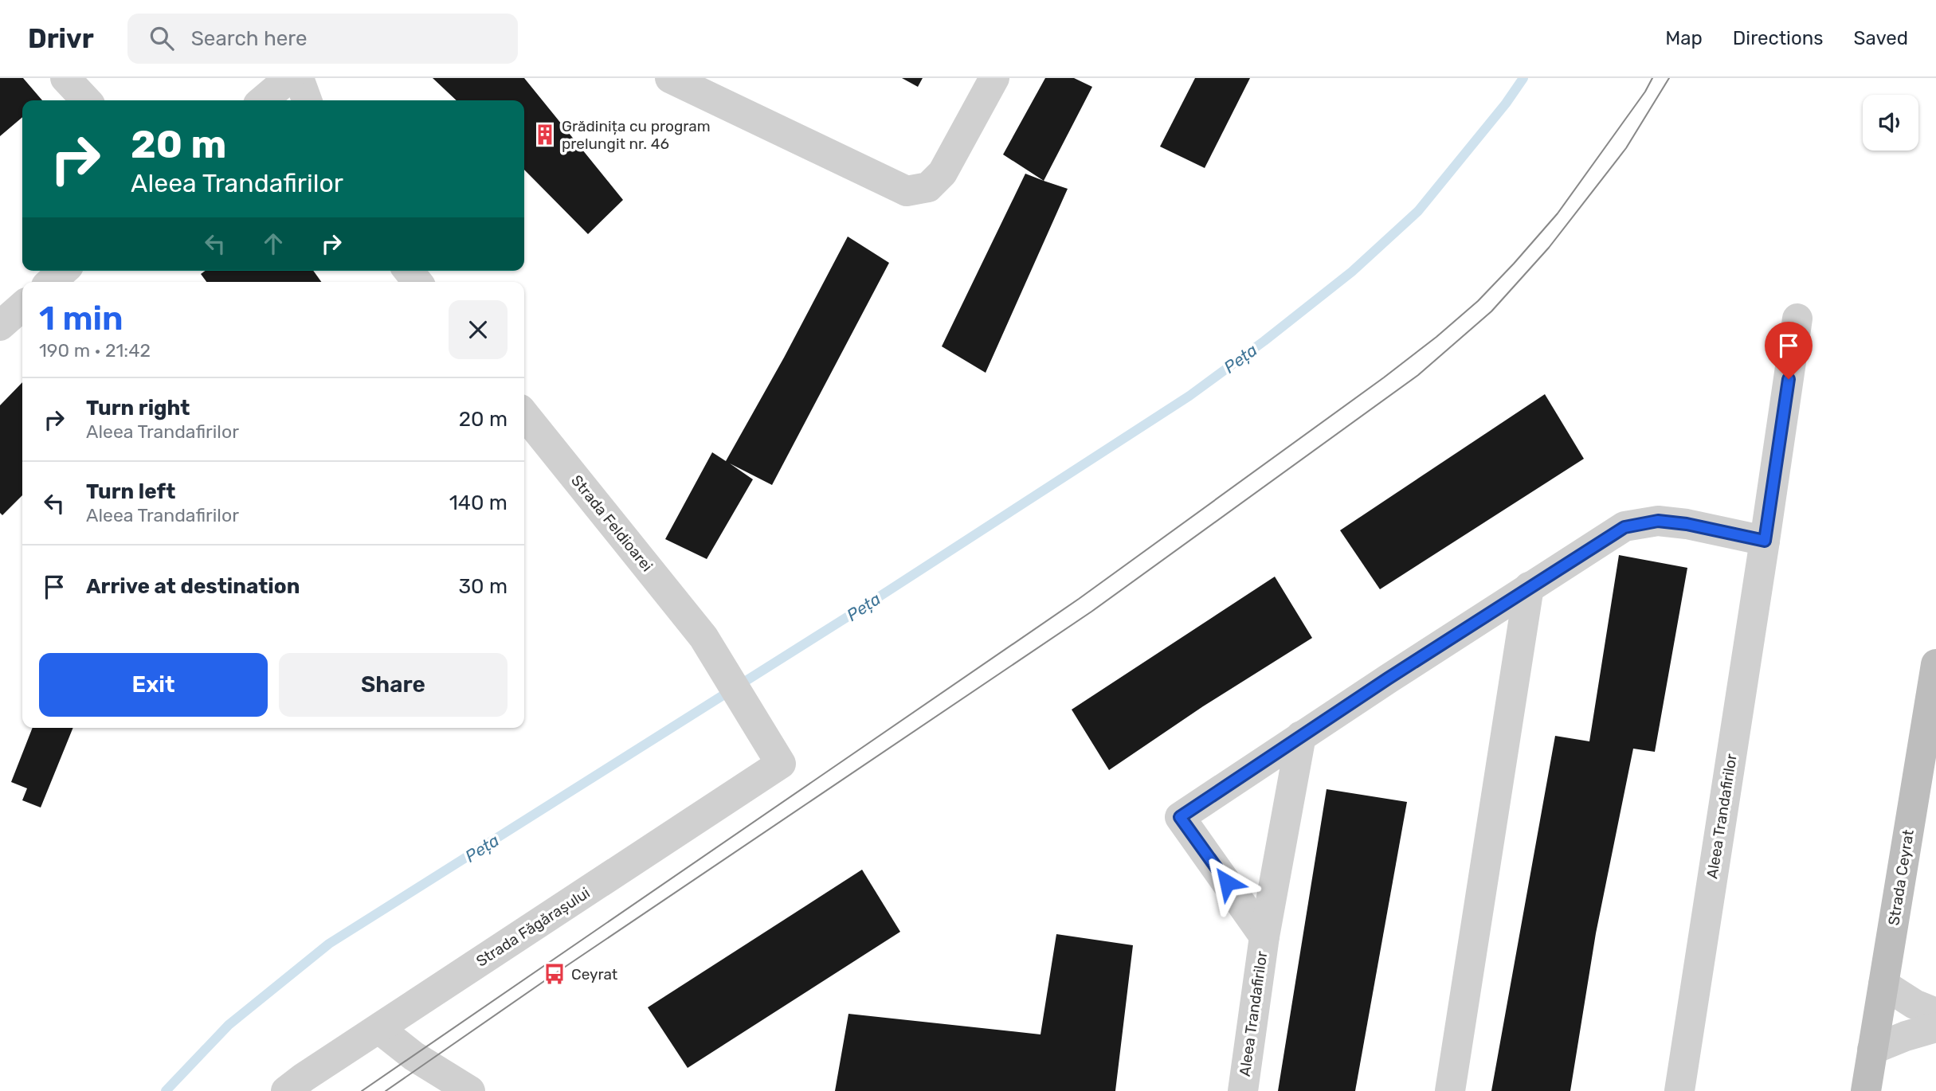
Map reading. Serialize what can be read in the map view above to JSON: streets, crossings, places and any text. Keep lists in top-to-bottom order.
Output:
{
  "streets": {
    "main road": ["Strada Ceyrat"],
    "street": ["Strada Feldioarei", "Aleea Trandafirilor", "Strada Făgărașului"]
  },
  "crossings": [
    ["Strada Feldioarei", "Strada Făgărașului"]
  ],
  "water": ["Peța"],
  "places": {
    "building": ["Grădinița cu program prelungit nr. 46"],
    "bus stop": ["Ceyrat"]
  },
  "page": {
    "header": "Drivr",
    "search": "Search here",
    "nav": ["Map", "Directions", "Saved"],
    "turn": ["20 m", "Aleea Trandafirilor"],
    "heading": ["1 min", "190 m · 21:42"],
    "list": [
      {
        "name": "Turn right",
        "note": "Aleea Trandafirilor",
        "value": "20 m"
      },
      {
        "name": "Turn left",
        "note": "Aleea Trandafirilor",
        "value": "140 m"
      },
      {
        "name": "Arrive at destination",
        "value": "30 m"
      }
    ],
    "buttons": ["Exit", "Share"]
  }
}
